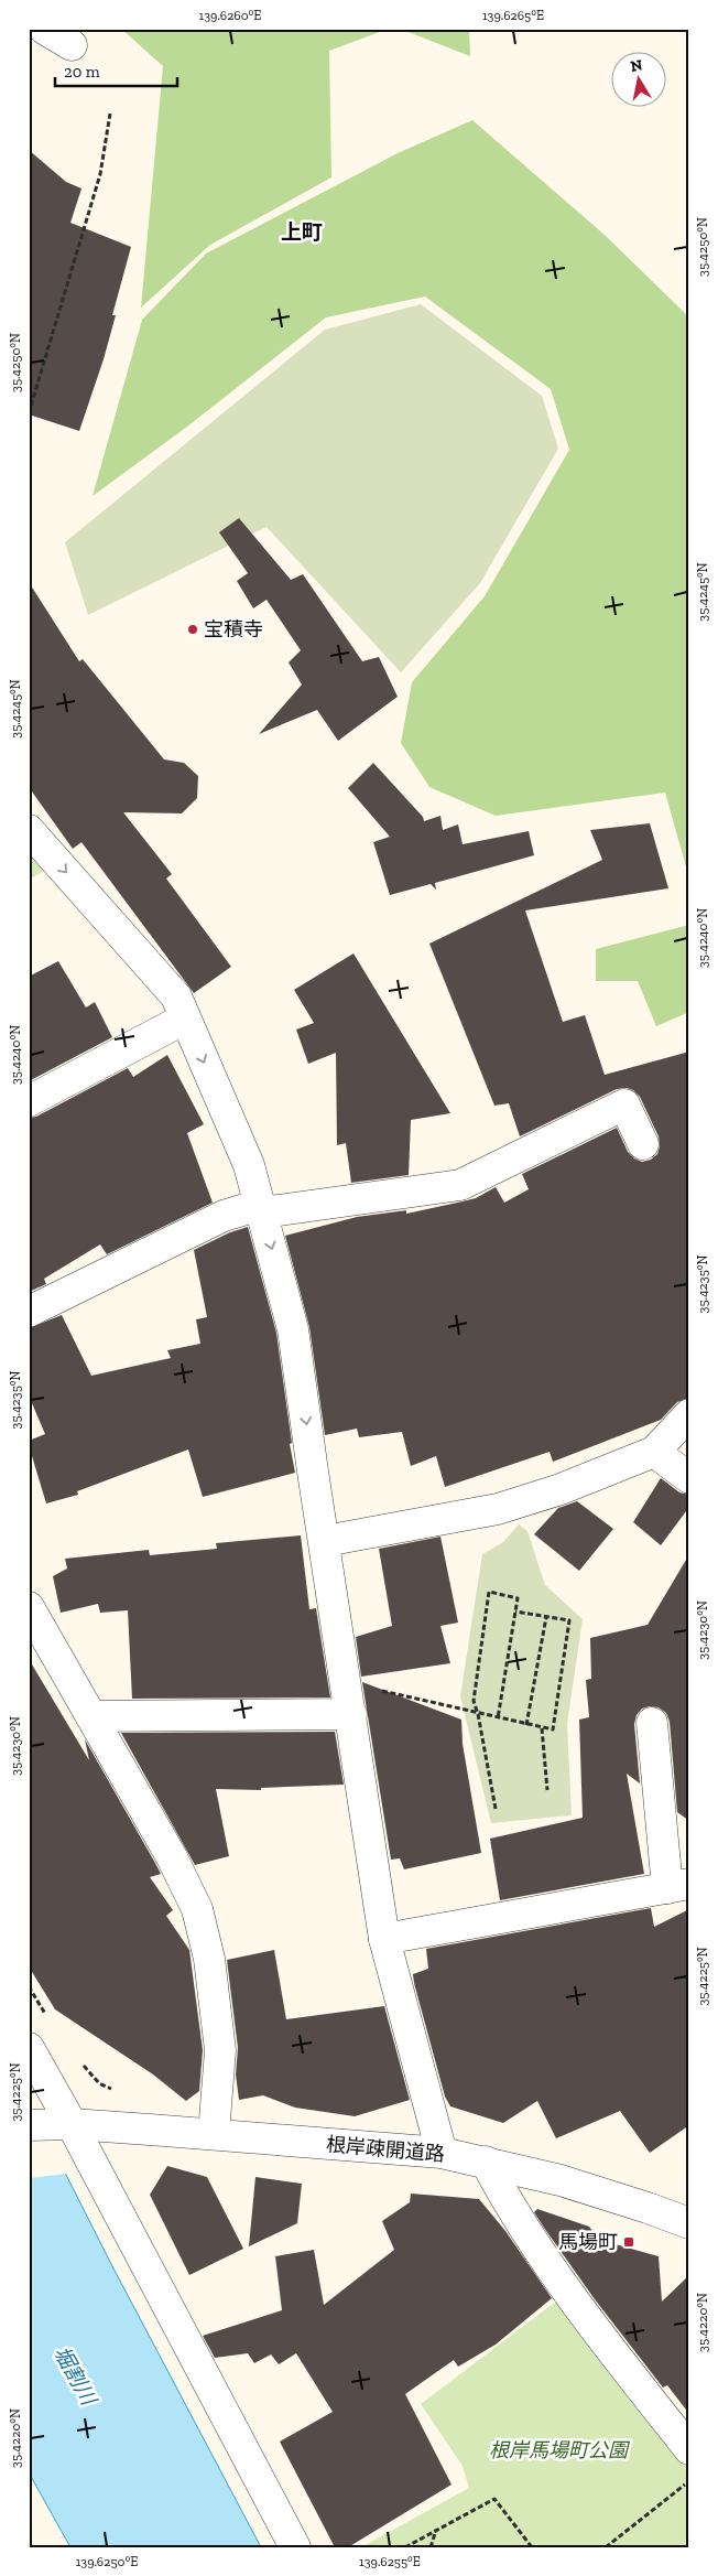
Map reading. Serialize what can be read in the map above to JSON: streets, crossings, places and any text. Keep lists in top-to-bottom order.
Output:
{
  "streets": {
    "street": ["根岸疎開道路"]
  },
  "districts": ["上町"],
  "water": ["堀割川"],
  "parks": ["根岸馬場町公園"],
  "places": {
    "other": ["宝積寺"],
    "transit": ["馬場町"]
  },
  "scale_bar": "20 m",
  "north": "top",
  "coordinates": [
    "139.6260°E",
    "139.6265°E",
    "35.4250°N",
    "35.4245°N",
    "35.4240°N",
    "35.4235°N",
    "35.4230°N",
    "35.4225°N",
    "35.4220°N",
    "139.6250°E",
    "139.6255°E"
  ]
}
